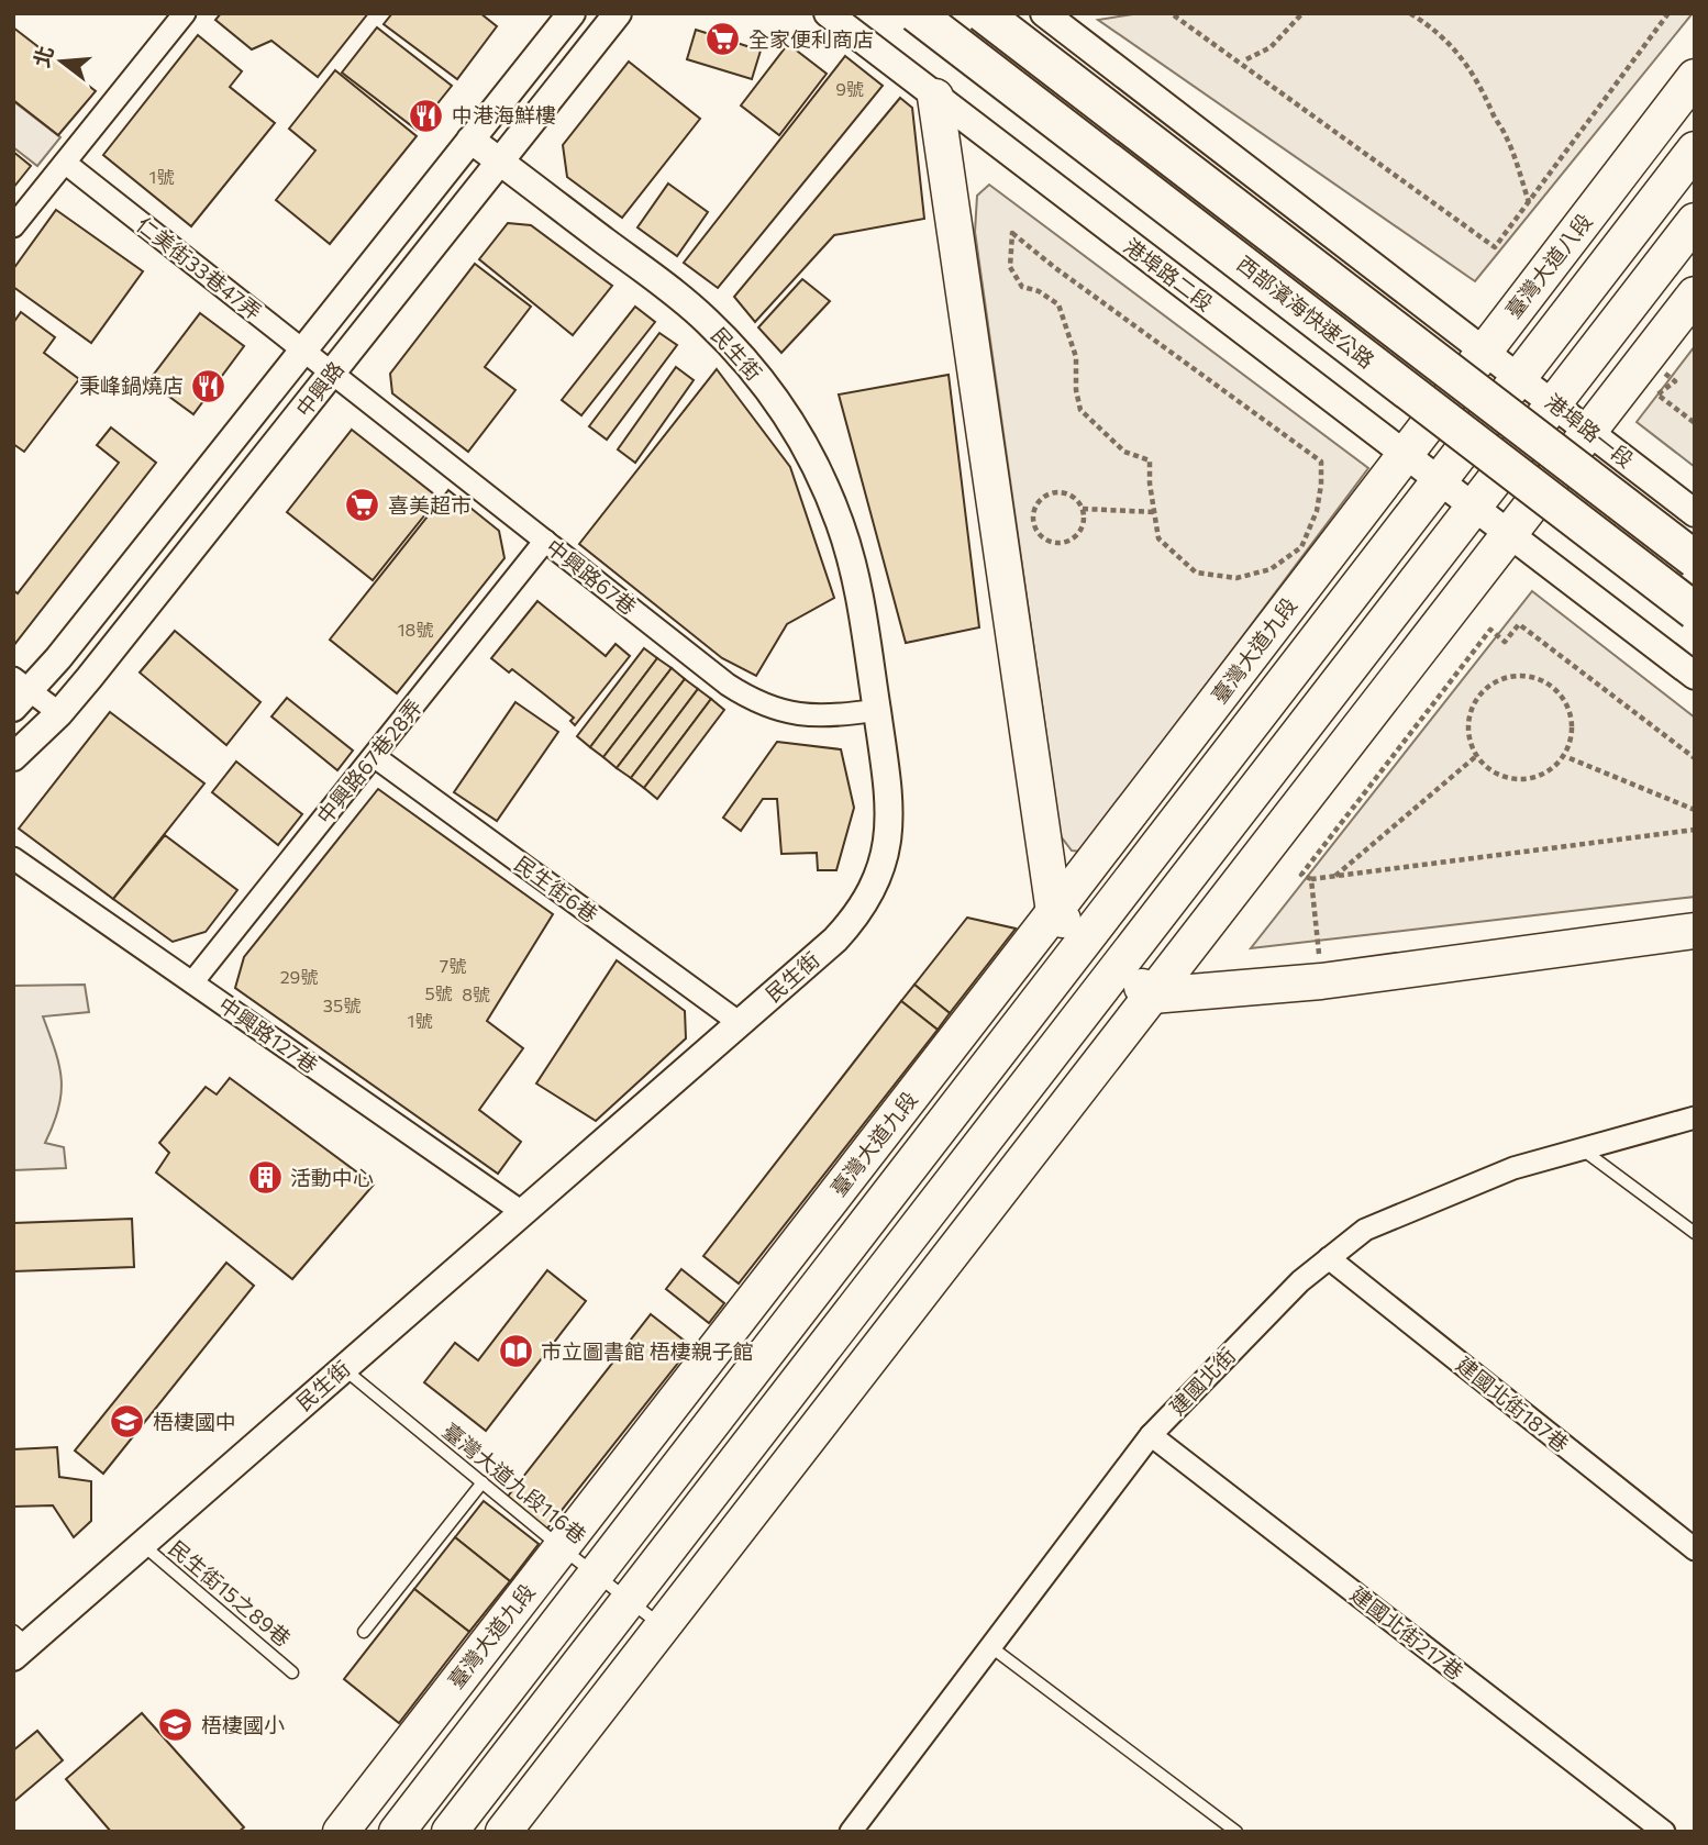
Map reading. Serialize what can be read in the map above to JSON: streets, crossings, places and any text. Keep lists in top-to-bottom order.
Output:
{
  "streets": {
    "highway": ["西部濱海快速公路"],
    "main road": ["臺灣大道八段", "臺灣大道九段"],
    "street": [
      "仁美街33巷47弄",
      "港埠路二段",
      "民生街",
      "中興路",
      "港埠路一段",
      "中興路67巷",
      "中興路67巷28弄",
      "民生街6巷",
      "中興路127巷",
      "建國北街",
      "建國北街187巷",
      "建國北街217巷"
    ],
    "lane": ["臺灣大道九段116巷", "民生街15之89巷"]
  },
  "crossings": [
    ["臺灣大道八段", "港埠路二段"],
    ["臺灣大道八段", "港埠路一段"],
    ["臺灣大道八段", "臺灣大道九段"],
    ["仁美街33巷47弄", "中興路"],
    ["仁美街33巷47弄", "中興路67巷"],
    ["港埠路二段", "臺灣大道九段"],
    ["民生街", "中興路"],
    ["民生街", "中興路67巷"],
    ["民生街", "民生街6巷"],
    ["民生街", "中興路127巷"],
    ["民生街", "臺灣大道九段116巷"],
    ["民生街", "民生街15之89巷"],
    ["中興路", "中興路67巷"],
    ["中興路67巷", "中興路67巷28弄"],
    ["臺灣大道九段", "臺灣大道九段116巷"],
    ["中興路67巷28弄", "民生街6巷"],
    ["中興路67巷28弄", "中興路127巷"],
    ["建國北街", "建國北街187巷"],
    ["建國北街", "建國北街217巷"]
  ],
  "places": {
    "supermarket": ["全家便利商店", "喜美超市"],
    "restaurant": ["中港海鮮樓", "秉峰鍋燒店"],
    "building": ["活動中心"],
    "library": ["市立圖書館 梧棲親子館"],
    "school or university": ["梧棲國中", "梧棲國小"]
  },
  "house_numbers": [
    "9號",
    "1號",
    "18號",
    "7號",
    "29號",
    "5號",
    "8號",
    "35號",
    "1號"
  ],
  "north": "left"
}
